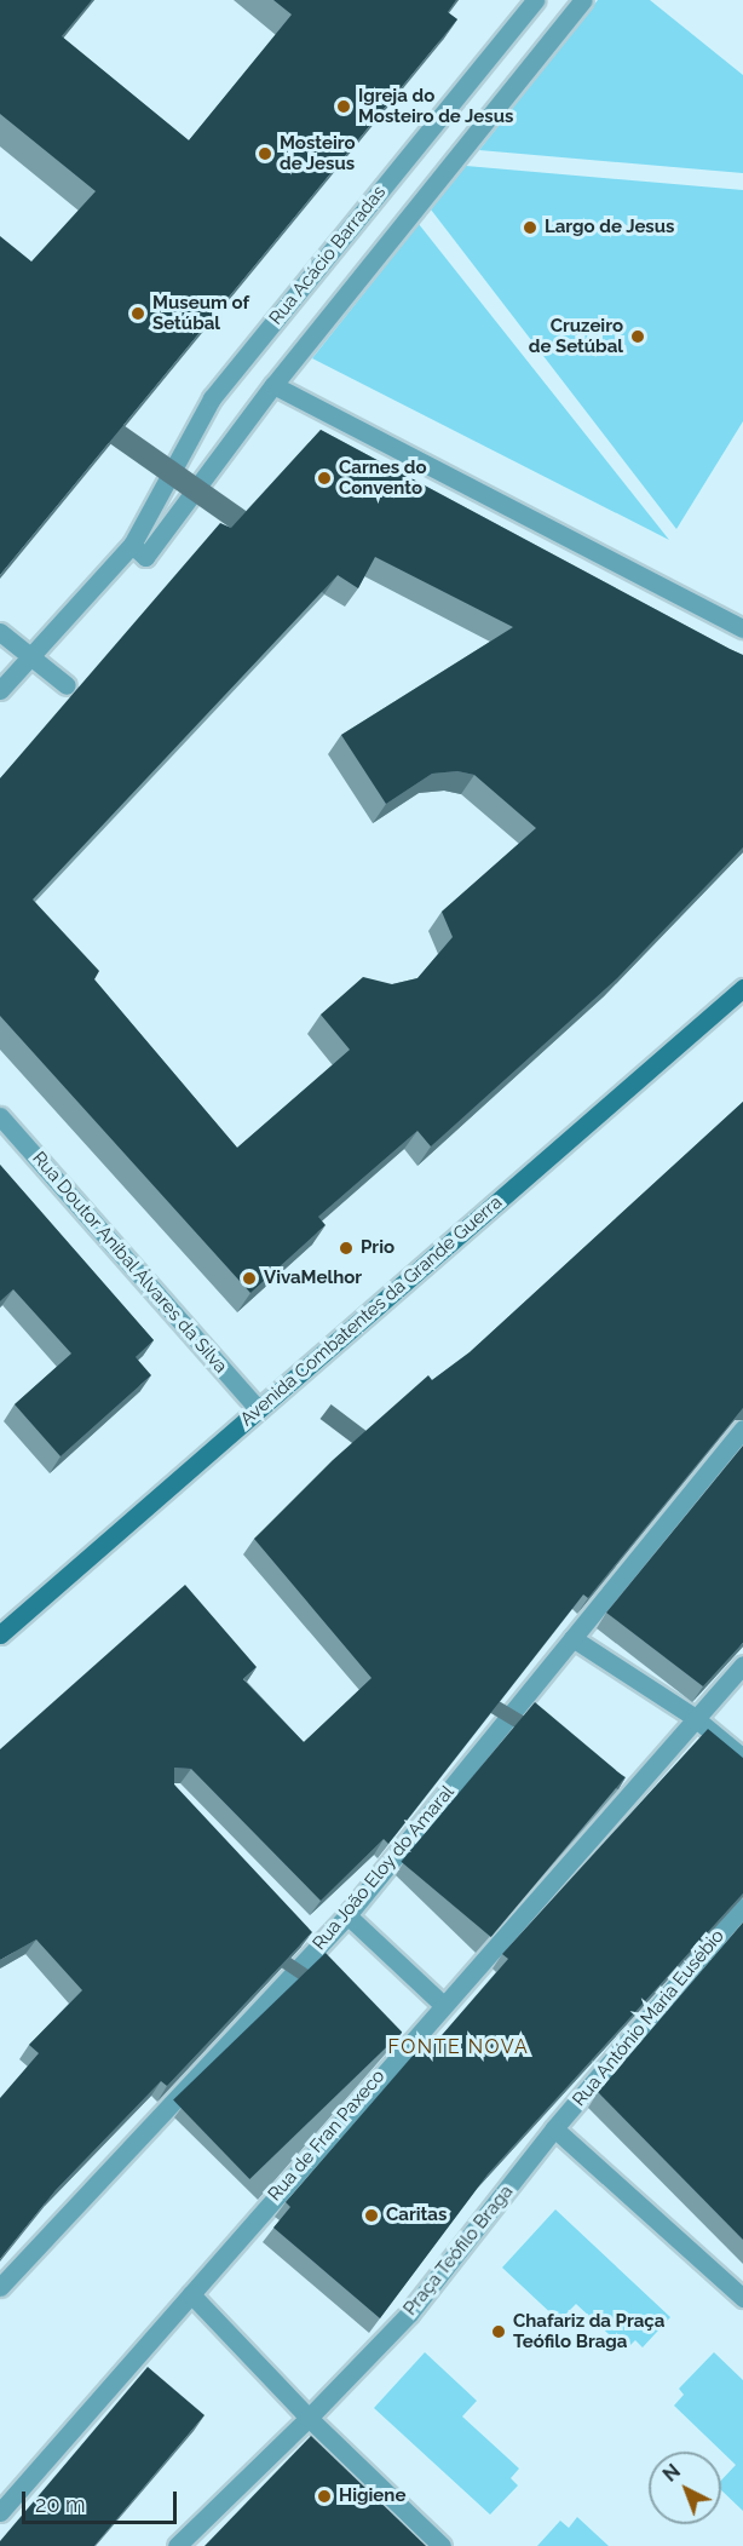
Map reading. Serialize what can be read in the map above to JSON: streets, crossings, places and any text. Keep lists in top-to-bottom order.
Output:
{
  "streets": {
    "main road": ["Avenida Combatentes da Grande Guerra"],
    "street": [
      "Rua Acácio Barradas",
      "Rua Doutor Aníbal Álvares da Silva",
      "Rua João Eloy do Amaral",
      "Rua António Maria Eusébio",
      "Rua de Fran Paxeco",
      "Praça Teófilo Braga"
    ]
  },
  "crossings": [
    ["Rua Doutor Aníbal Álvares da Silva", "Avenida Combatentes da Grande Guerra"],
    ["Rua António Maria Eusébio", "Praça Teófilo Braga"]
  ],
  "districts": ["FONTE NOVA"],
  "places": [
    "Igreja do Mosteiro de Jesus",
    "Mosteiro de Jesus",
    "Largo de Jesus",
    "Museum of Setúbal",
    "Cruzeiro de Setúbal",
    "Carnes do Convento",
    "Prio",
    "VivaMelhor",
    "Caritas",
    "Chafariz da Praça Teófilo Braga",
    "Higiene"
  ],
  "scale_bar": "20 m",
  "north": "top left"
}
